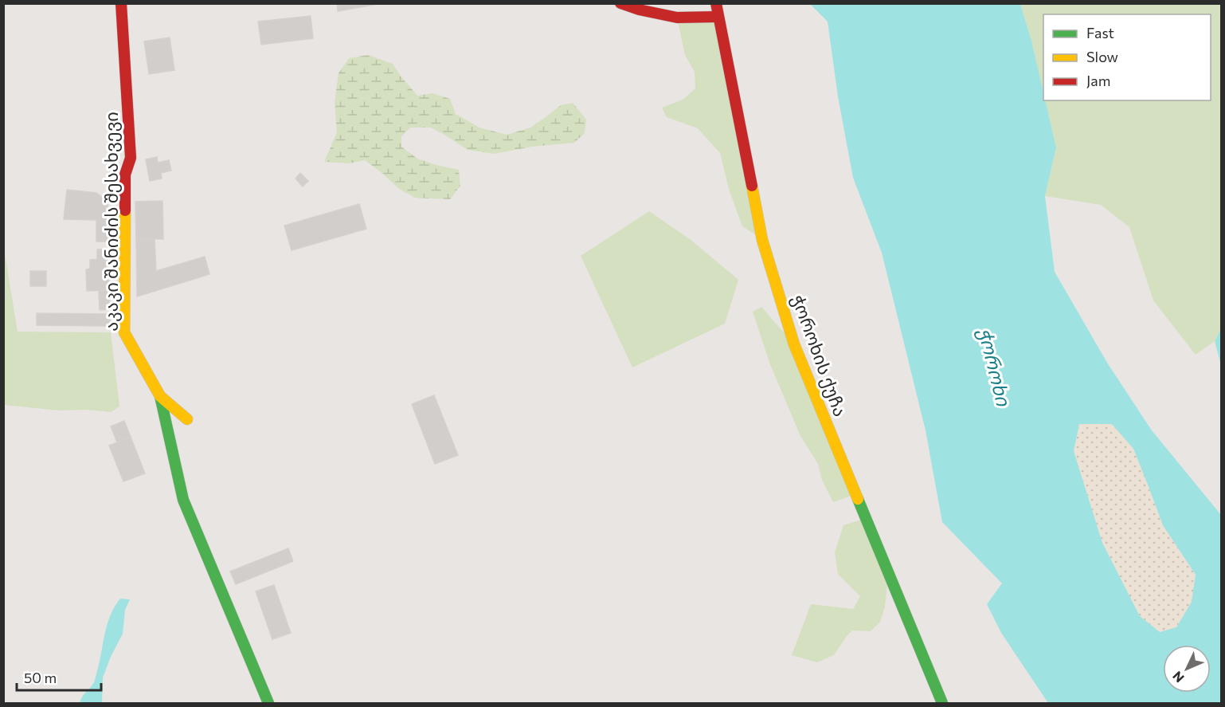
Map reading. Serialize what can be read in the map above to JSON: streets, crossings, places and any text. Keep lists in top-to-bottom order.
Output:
{
  "streets": {
    "street": ["აკაკი შანიძის შესახვევი", "ჭოროხის ქუჩა"]
  },
  "water": ["ჭოროხი"],
  "legend": ["Fast", "Slow", "Jam"],
  "scale_bar": "50 m",
  "north": "bottom left"
}
